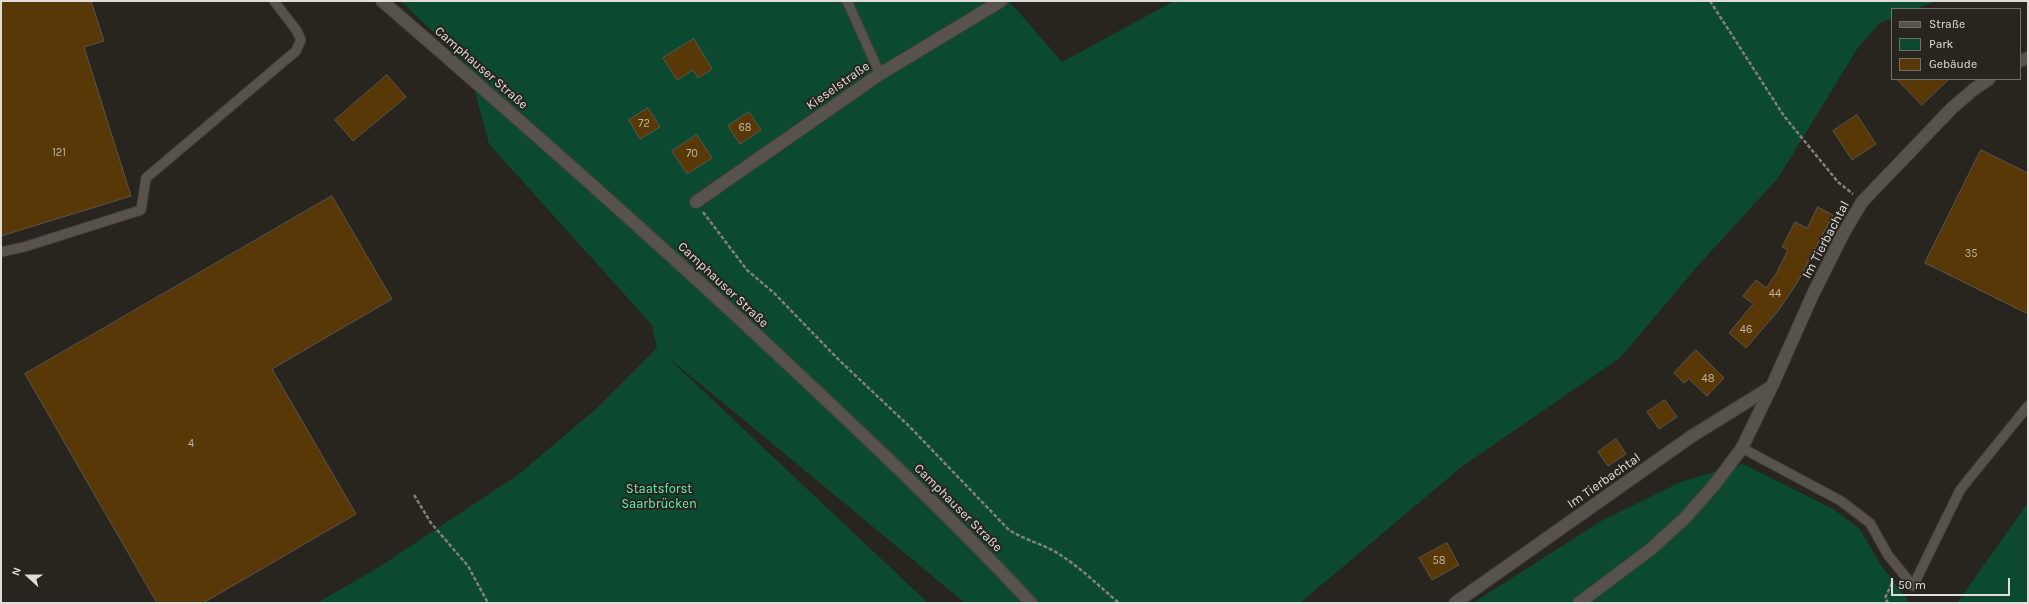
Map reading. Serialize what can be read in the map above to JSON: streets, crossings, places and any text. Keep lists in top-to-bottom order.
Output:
{
  "streets": {
    "street": ["Camphauser Straße", "Kieselstraße", "Im Tierbachtal"]
  },
  "parks": ["Staatsforst Saarbrücken"],
  "house_numbers": [
    "72",
    "68",
    "121",
    "70",
    "35",
    "44",
    "46",
    "48",
    "4",
    "58"
  ],
  "legend": ["Straße", "Park", "Gebäude"],
  "scale_bar": "50 m",
  "north": "left"
}
